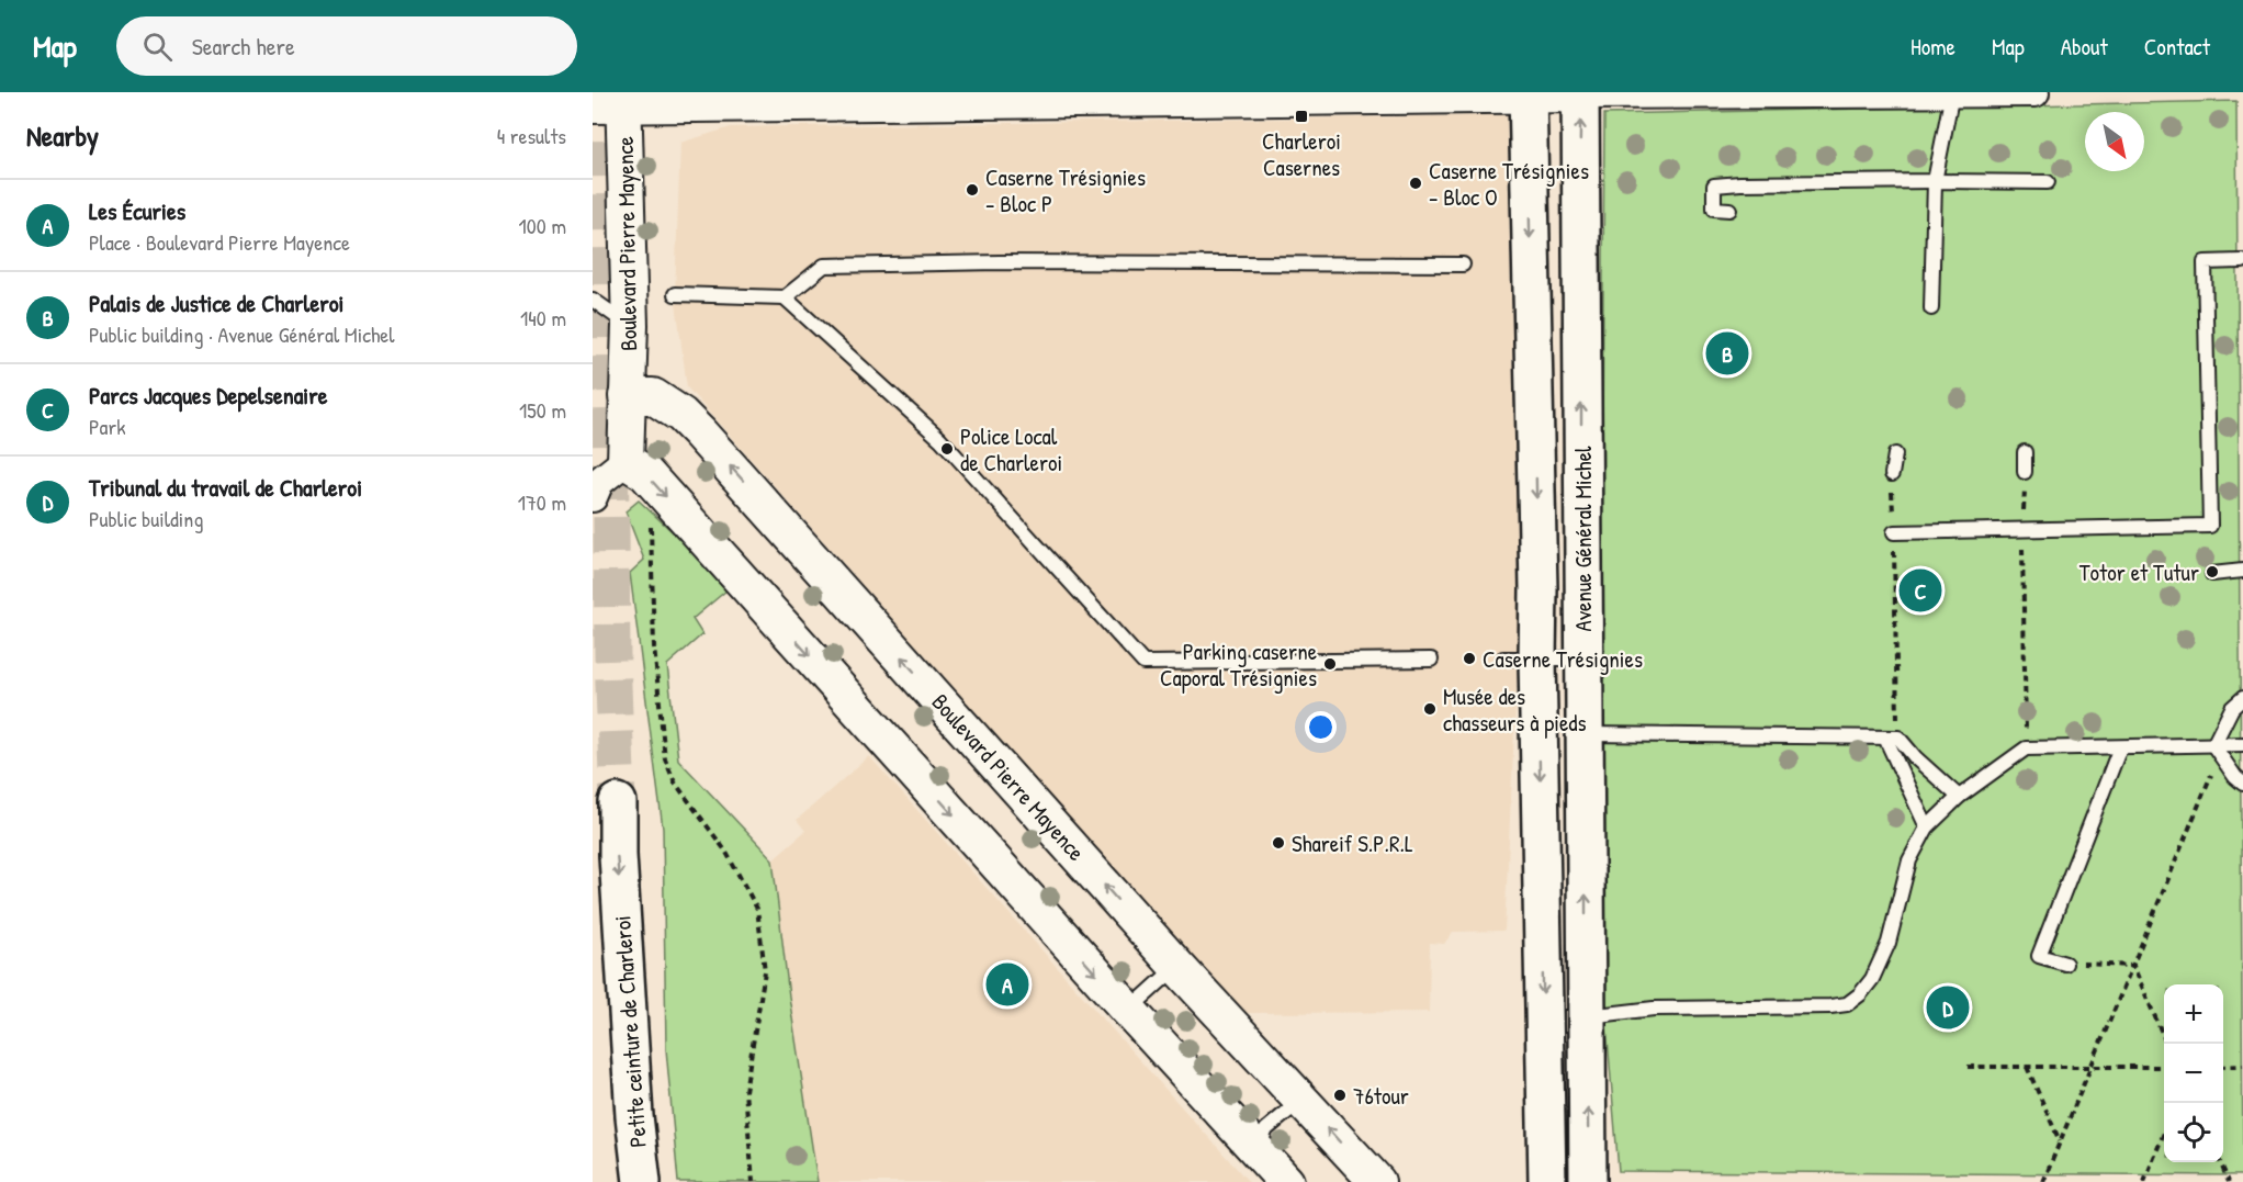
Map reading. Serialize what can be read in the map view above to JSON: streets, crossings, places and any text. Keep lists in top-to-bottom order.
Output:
{
  "streets": {
    "main road": ["Avenue Général Michel", "Petite ceinture de Charleroi"],
    "street": ["Boulevard Pierre Mayence"]
  },
  "one_way": ["Petite ceinture de Charleroi"],
  "places": {
    "transit": ["Charleroi Casernes"],
    "other": [
      "Caserne Trésignies - Bloc O",
      "Caserne Trésignies - Bloc P",
      "Police Local de Charleroi",
      "Totor et Tutur",
      "Caserne Trésignies",
      "Parking caserne Caporal Trésignies",
      "Musée des chasseurs à pieds",
      "Shareif S.P.R.L",
      "76tour"
    ]
  },
  "north": "bottom right",
  "page": {
    "header": "Map",
    "search": "Search here",
    "nav": [
      "Home",
      "Map",
      "About",
      "Contact"
    ],
    "heading": ["Nearby", "4 results"],
    "list": [
      {
        "mark": "A",
        "name": "Les Écuries",
        "note": "Place · Boulevard Pierre Mayence",
        "value": "100 m"
      },
      {
        "mark": "B",
        "name": "Palais de Justice de Charleroi",
        "note": "Public building · Avenue Général Michel",
        "value": "140 m"
      },
      {
        "mark": "C",
        "name": "Parcs Jacques Depelsenaire",
        "note": "Park",
        "value": "150 m"
      },
      {
        "mark": "D",
        "name": "Tribunal du travail de Charleroi",
        "note": "Public building",
        "value": "170 m"
      }
    ],
    "pins": [
      "B",
      "C",
      "A",
      "D"
    ],
    "map_buttons": ["+", "−"]
  }
}
